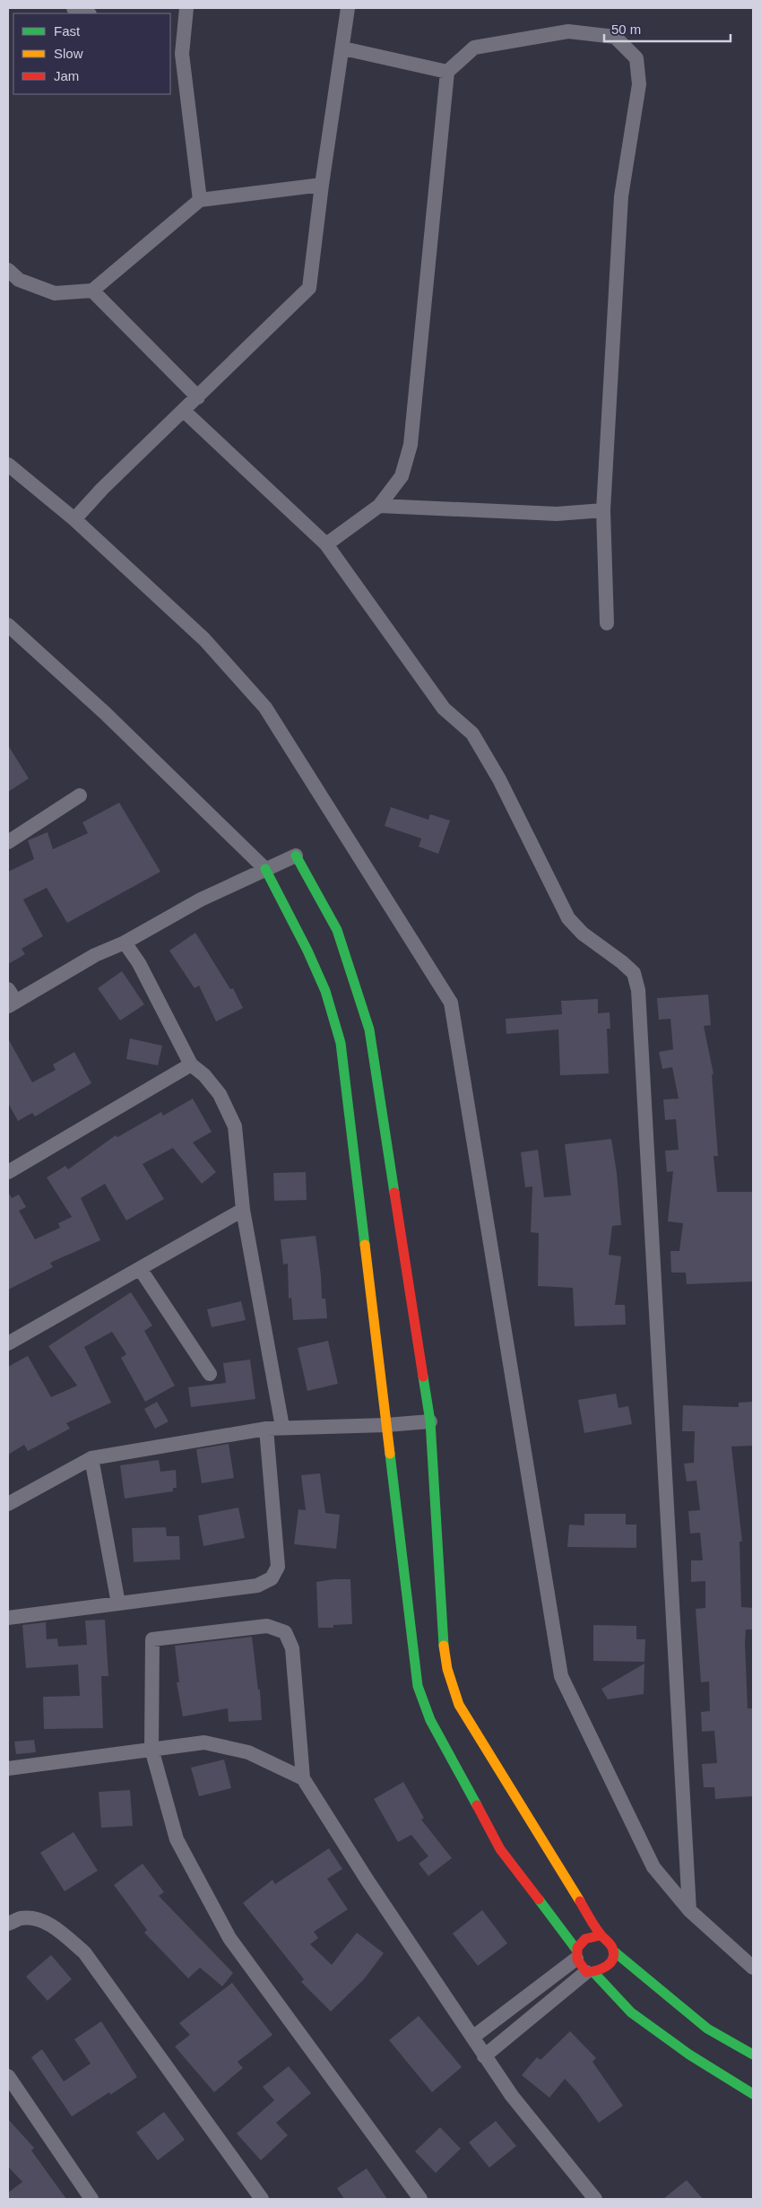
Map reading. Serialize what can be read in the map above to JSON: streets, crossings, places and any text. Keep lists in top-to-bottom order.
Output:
{
  "legend": ["Fast", "Slow", "Jam"],
  "scale_bar": "50 m"
}
